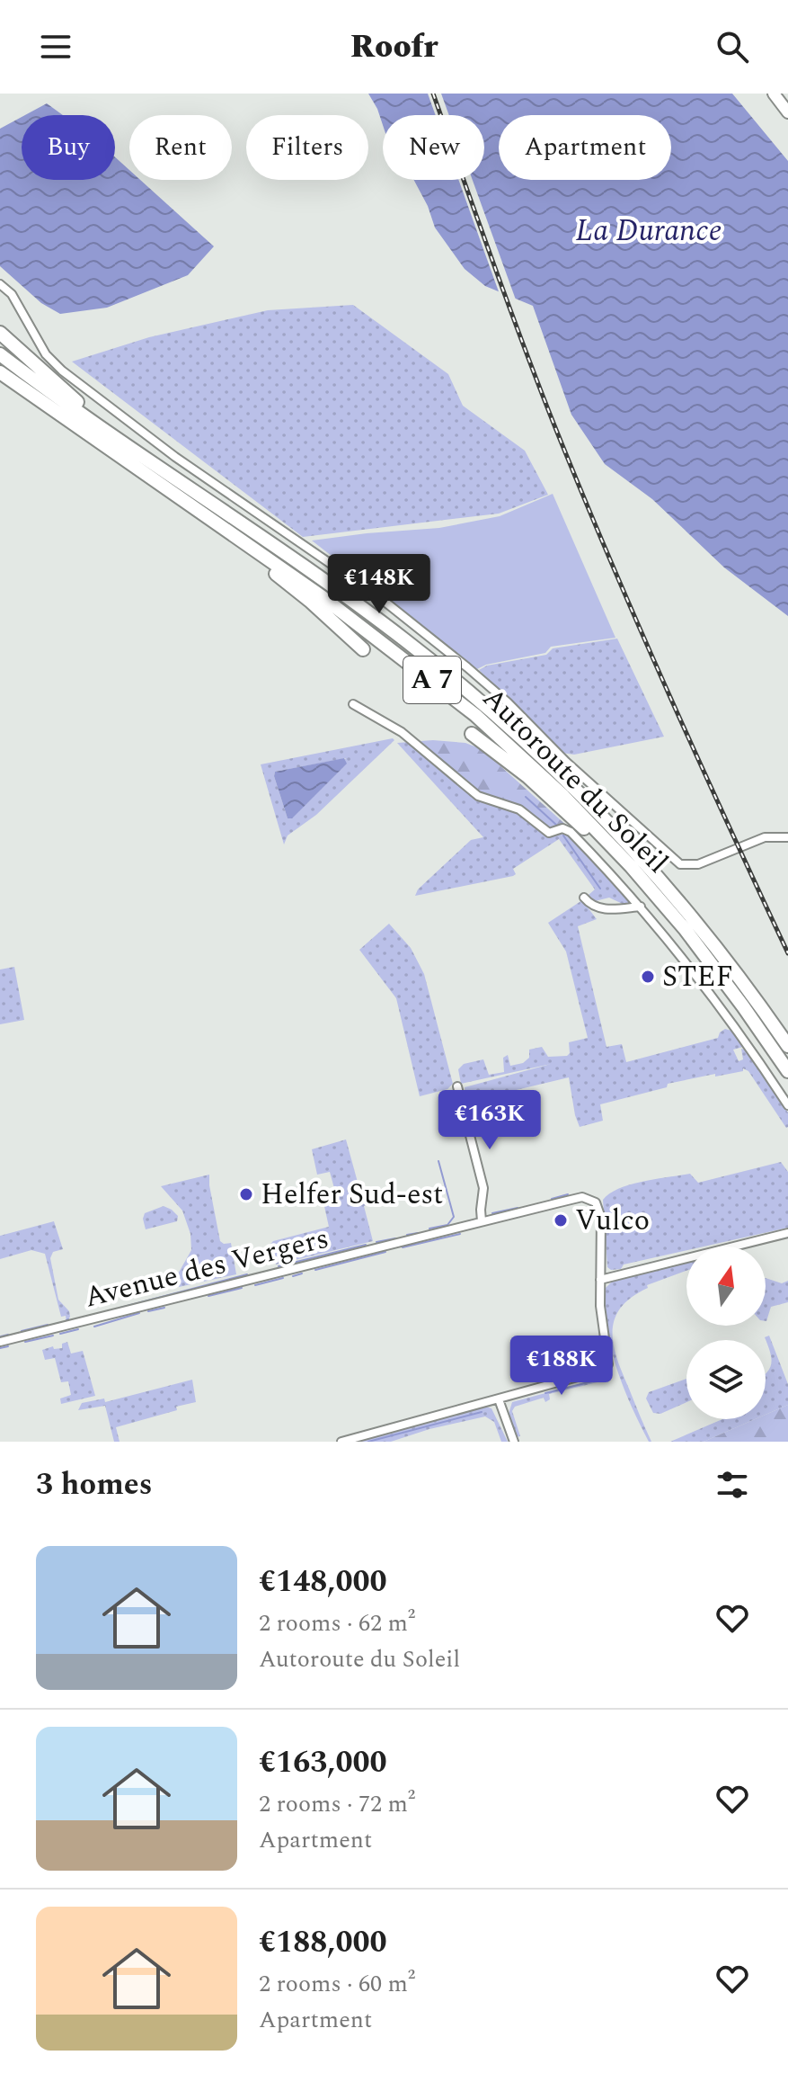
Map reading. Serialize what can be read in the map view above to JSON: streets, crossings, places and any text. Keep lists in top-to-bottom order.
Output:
{
  "streets": {
    "highway": ["A 7", "Autoroute du Soleil"],
    "street": ["Avenue des Vergers"]
  },
  "water": ["La Durance"],
  "places": ["STEF", "Helfer Sud-est", "Vulco"],
  "north": "top",
  "page": {
    "header": "Roofr",
    "chip": [
      "Buy",
      "Rent",
      "Filters",
      "New",
      "Apartment"
    ],
    "price": ["€148K", "€163K", "€188K"],
    "heading": "3 homes",
    "list": [
      {
        "name": "€148,000",
        "note": "2 rooms · 62 m² · Autoroute du Soleil"
      },
      {
        "name": "€163,000",
        "note": "2 rooms · 72 m² · Apartment"
      },
      {
        "name": "€188,000",
        "note": "2 rooms · 60 m² · Apartment"
      }
    ]
  }
}
